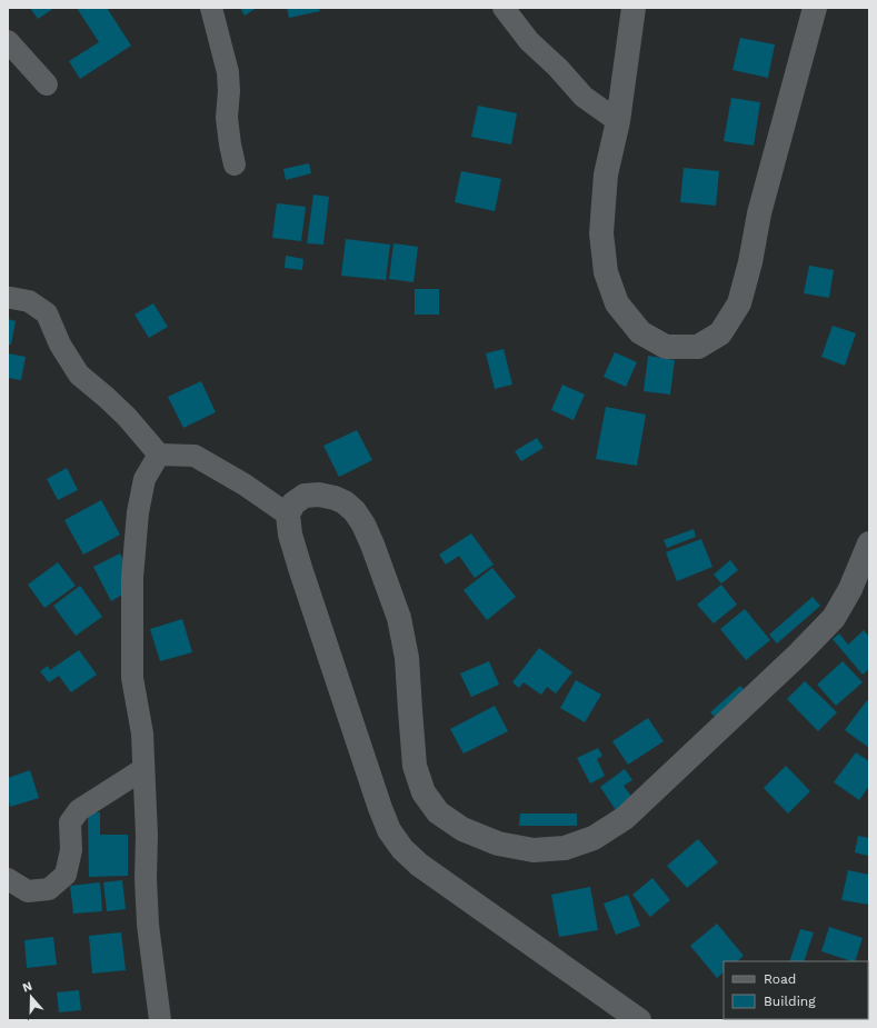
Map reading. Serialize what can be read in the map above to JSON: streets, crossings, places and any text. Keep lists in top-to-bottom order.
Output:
{
  "legend": ["Road", "Building"],
  "north": "top"
}
